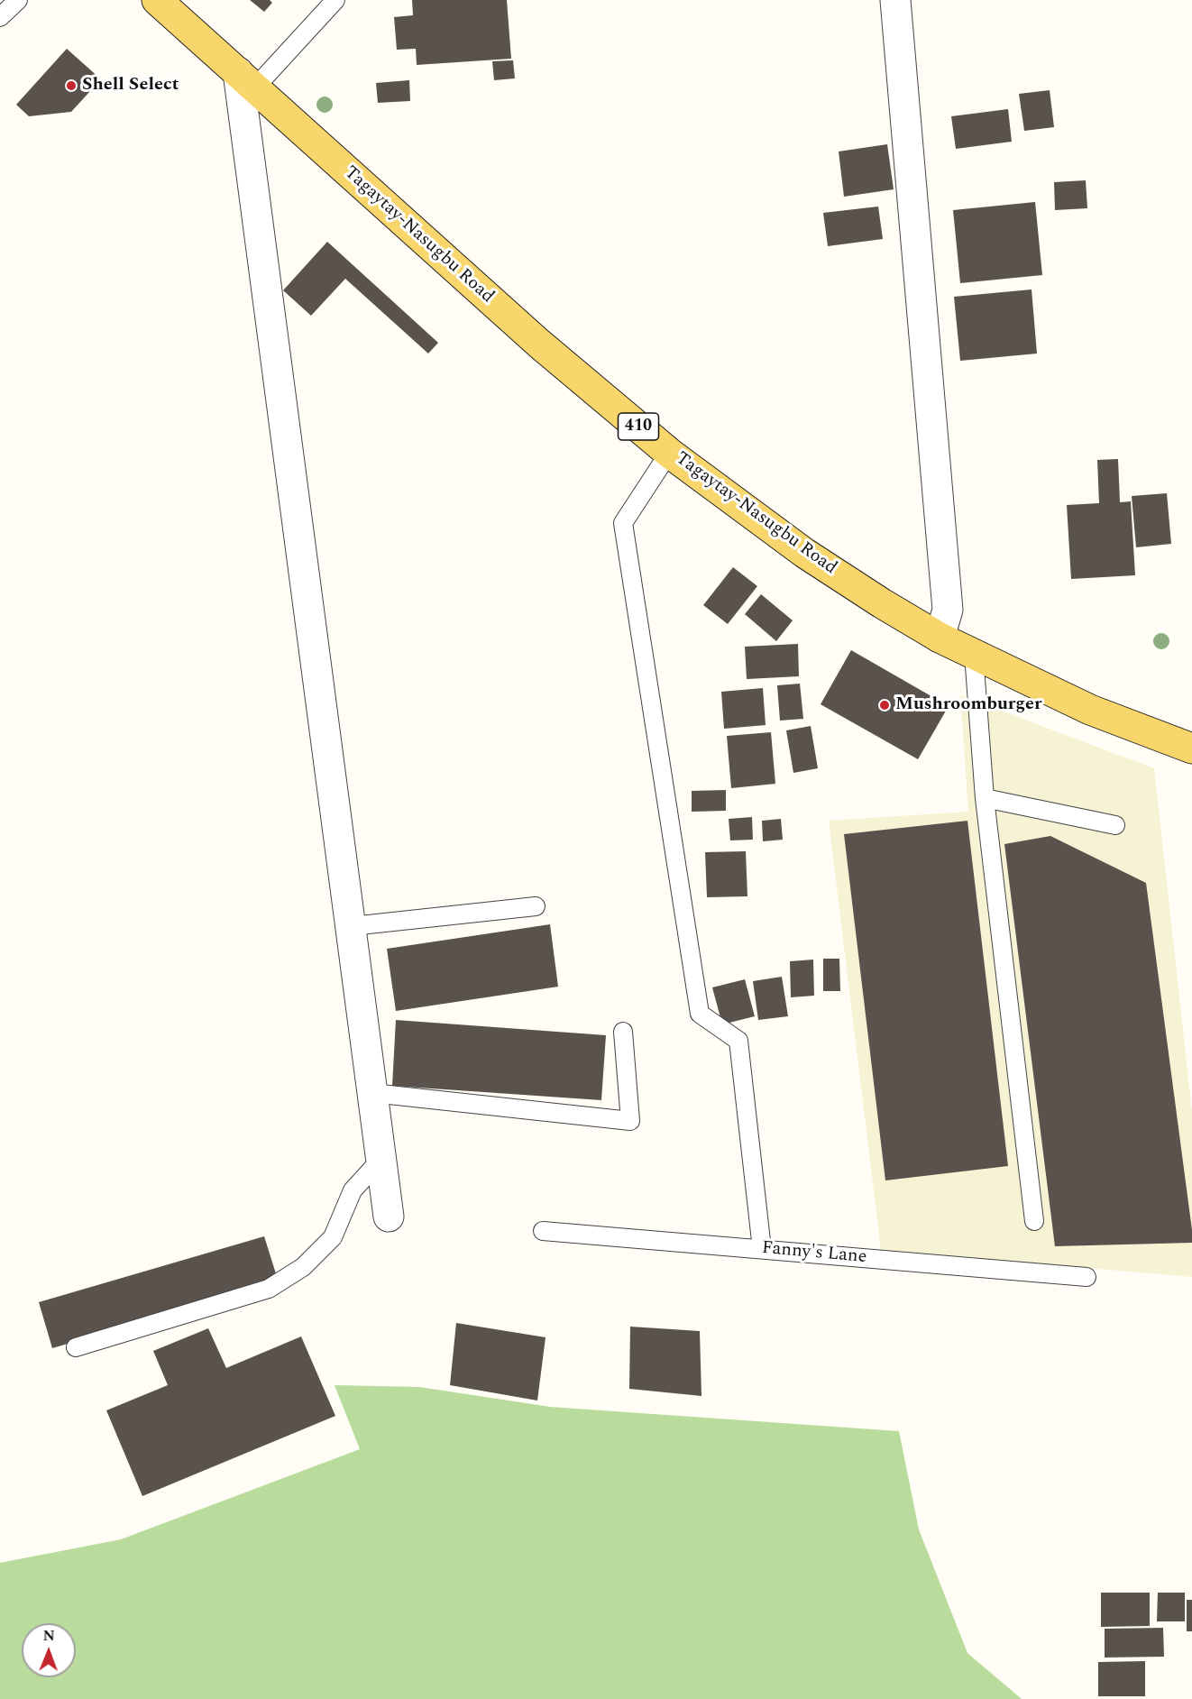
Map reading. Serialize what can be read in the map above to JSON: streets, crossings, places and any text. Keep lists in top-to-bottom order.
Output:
{
  "streets": {
    "main road": ["Tagaytay-Nasugbu Road", "410"],
    "lane": ["Fanny's Lane"]
  },
  "places": ["Shell Select", "Mushroomburger"],
  "north": "top"
}
